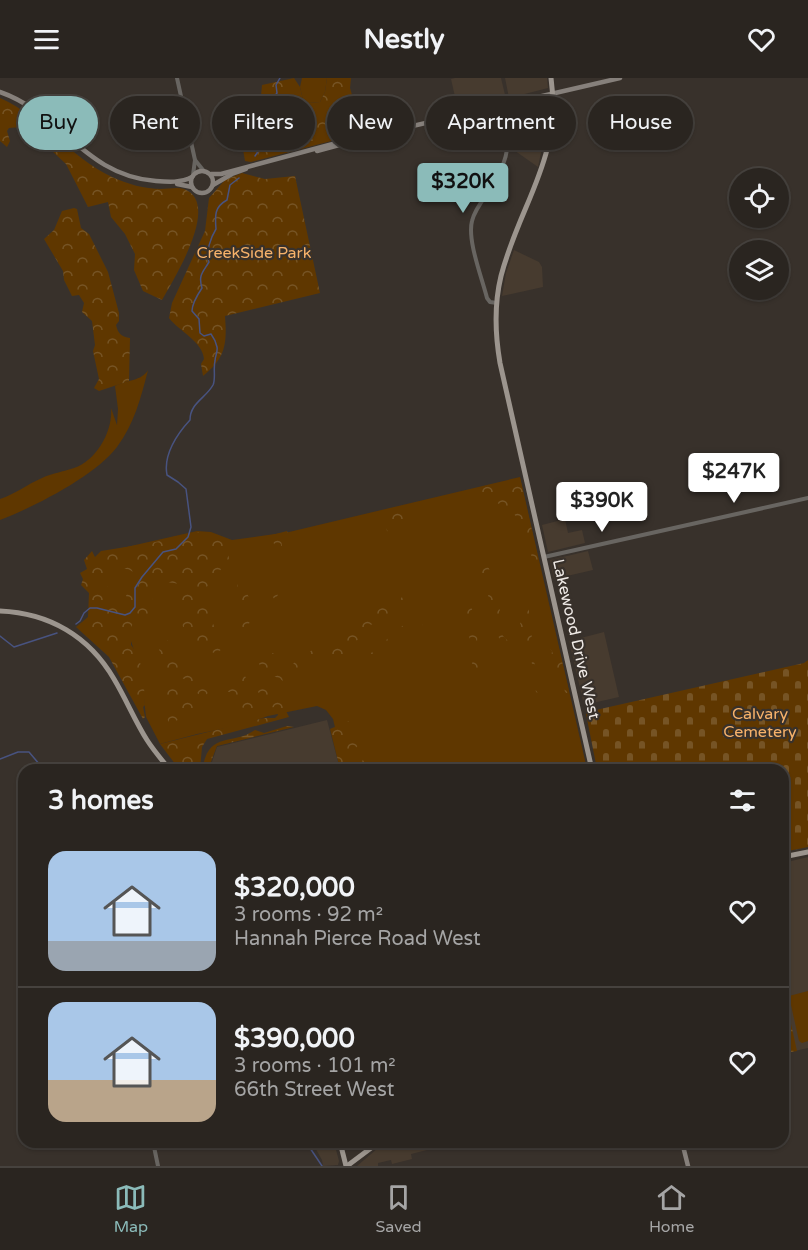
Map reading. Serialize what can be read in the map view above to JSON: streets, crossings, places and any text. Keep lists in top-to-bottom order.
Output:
{
  "streets": {
    "main road": ["Lakewood Drive West"]
  },
  "parks": ["CreekSide Park", "Calvary Cemetery"],
  "page": {
    "header": "Nestly",
    "chip": [
      "Buy",
      "Rent",
      "Filters",
      "New",
      "Apartment",
      "House"
    ],
    "price": ["$320K", "$247K", "$390K"],
    "heading": "3 homes",
    "list": [
      {
        "name": "$320,000",
        "note": "3 rooms · 92 m² · Hannah Pierce Road West"
      },
      {
        "name": "$390,000",
        "note": "3 rooms · 101 m² · 66th Street West"
      }
    ],
    "tabs": ["Map", "Saved", "Home"]
  }
}
